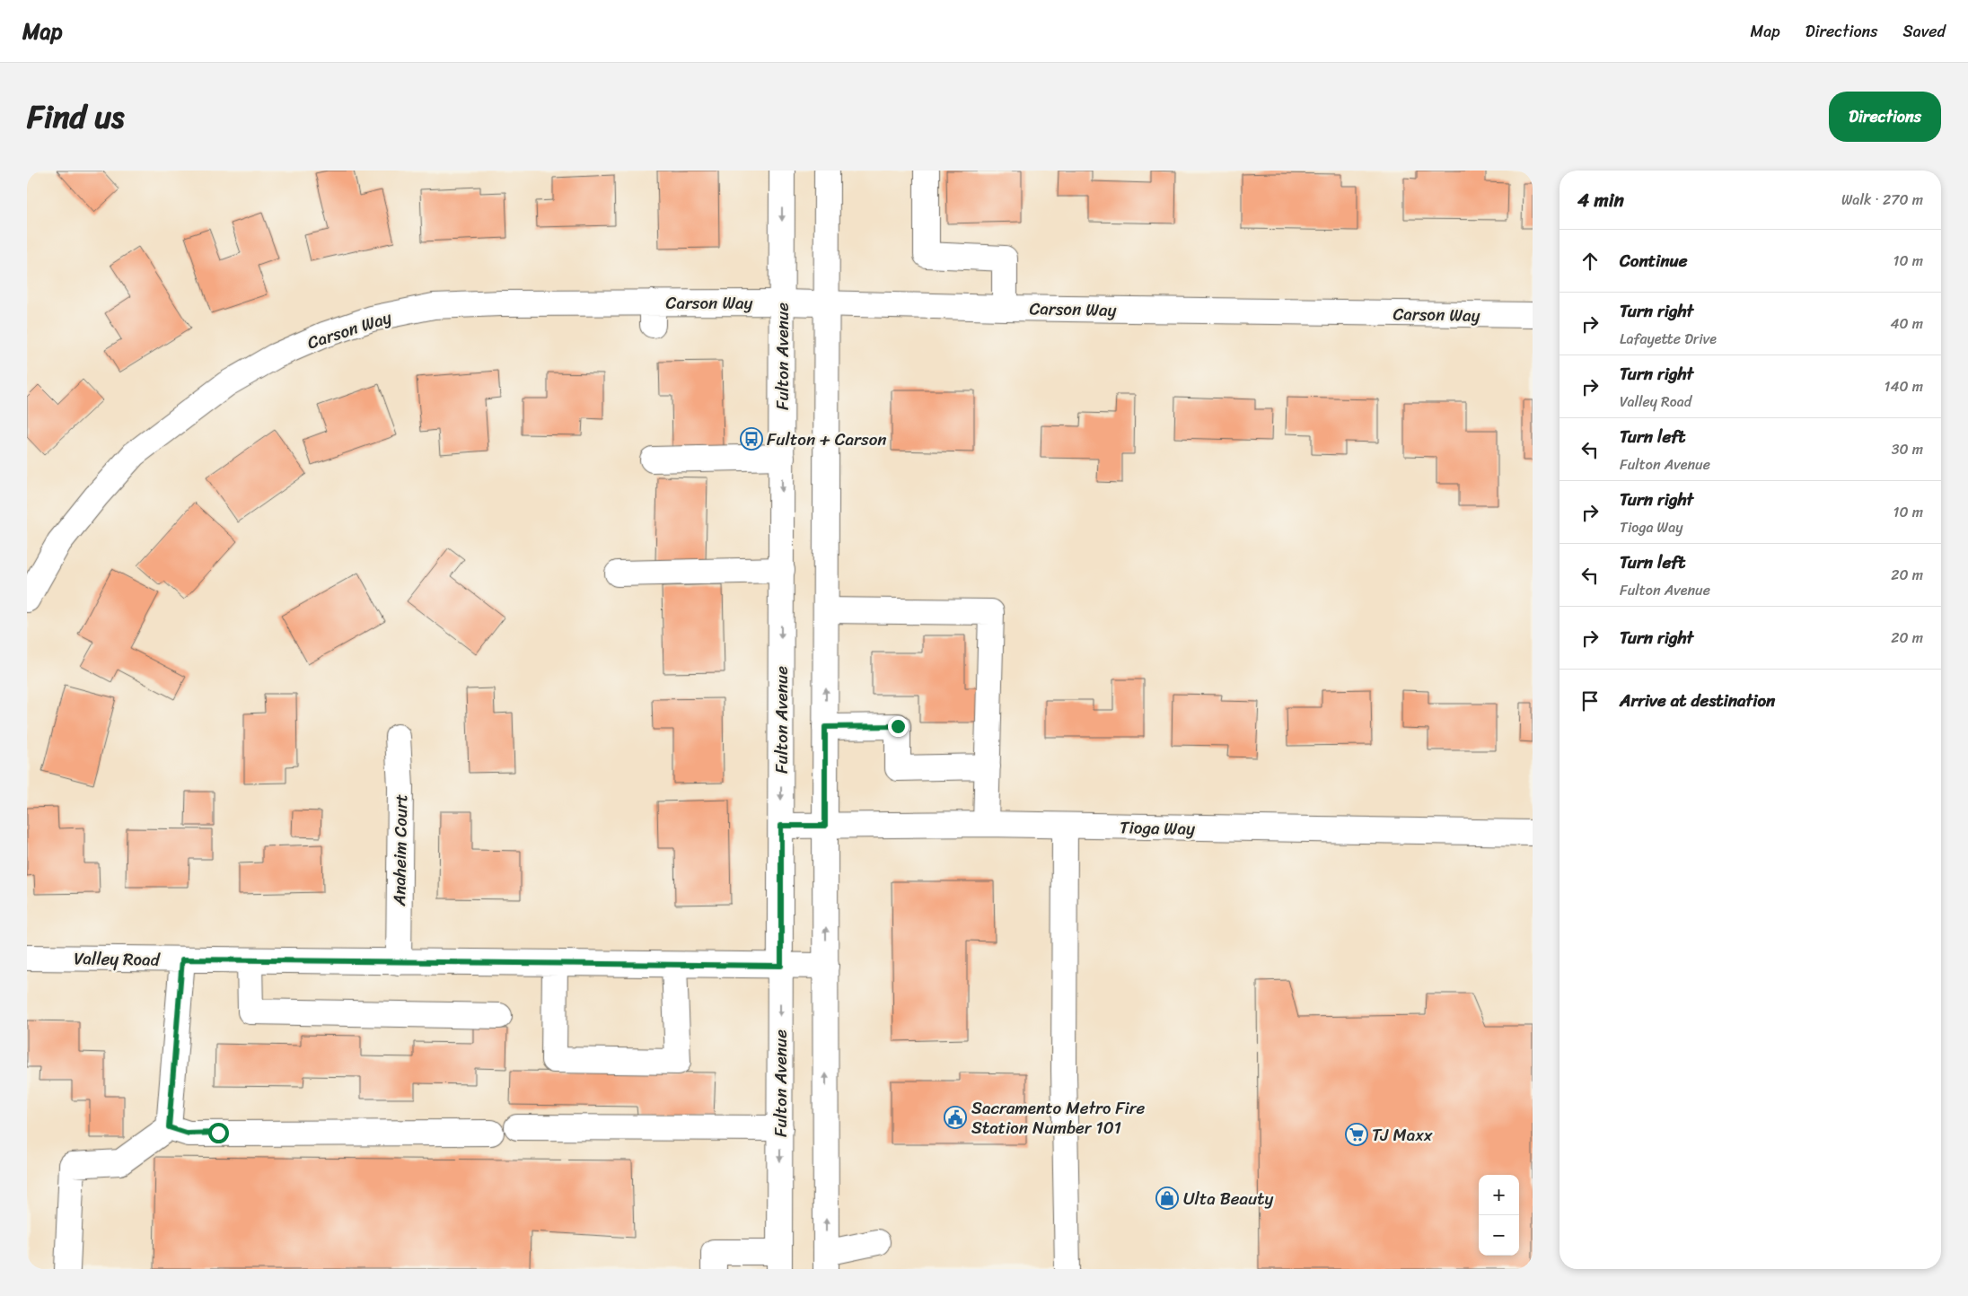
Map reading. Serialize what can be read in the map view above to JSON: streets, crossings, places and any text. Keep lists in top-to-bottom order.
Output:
{
  "streets": {
    "street": [
      "Carson Way",
      "Fulton Avenue",
      "Tioga Way",
      "Anaheim Court",
      "Valley Road"
    ]
  },
  "crossings": [
    ["Carson Way", "Fulton Avenue"],
    ["Fulton Avenue", "Tioga Way"],
    ["Fulton Avenue", "Valley Road"],
    ["Anaheim Court", "Valley Road"]
  ],
  "places": {
    "bus stop": ["Fulton + Carson"],
    "public building": ["Sacramento Metro Fire Station Number 101"],
    "supermarket": ["TJ Maxx"],
    "shop": ["Ulta Beauty"]
  },
  "page": {
    "header": "Map",
    "nav": ["Map", "Directions", "Saved"],
    "title": "Find us",
    "buttons": "Directions",
    "heading": ["4 min", "Walk · 270 m"],
    "list": [
      ["Continue", "10 m"],
      ["Turn right", "Lafayette Drive", "40 m"],
      ["Turn right", "Valley Road", "140 m"],
      ["Turn left", "Fulton Avenue", "30 m"],
      ["Turn right", "Tioga Way", "10 m"],
      ["Turn left", "Fulton Avenue", "20 m"],
      ["Turn right", "20 m"],
      "Arrive at destination"
    ],
    "map_buttons": ["+", "−"]
  }
}
